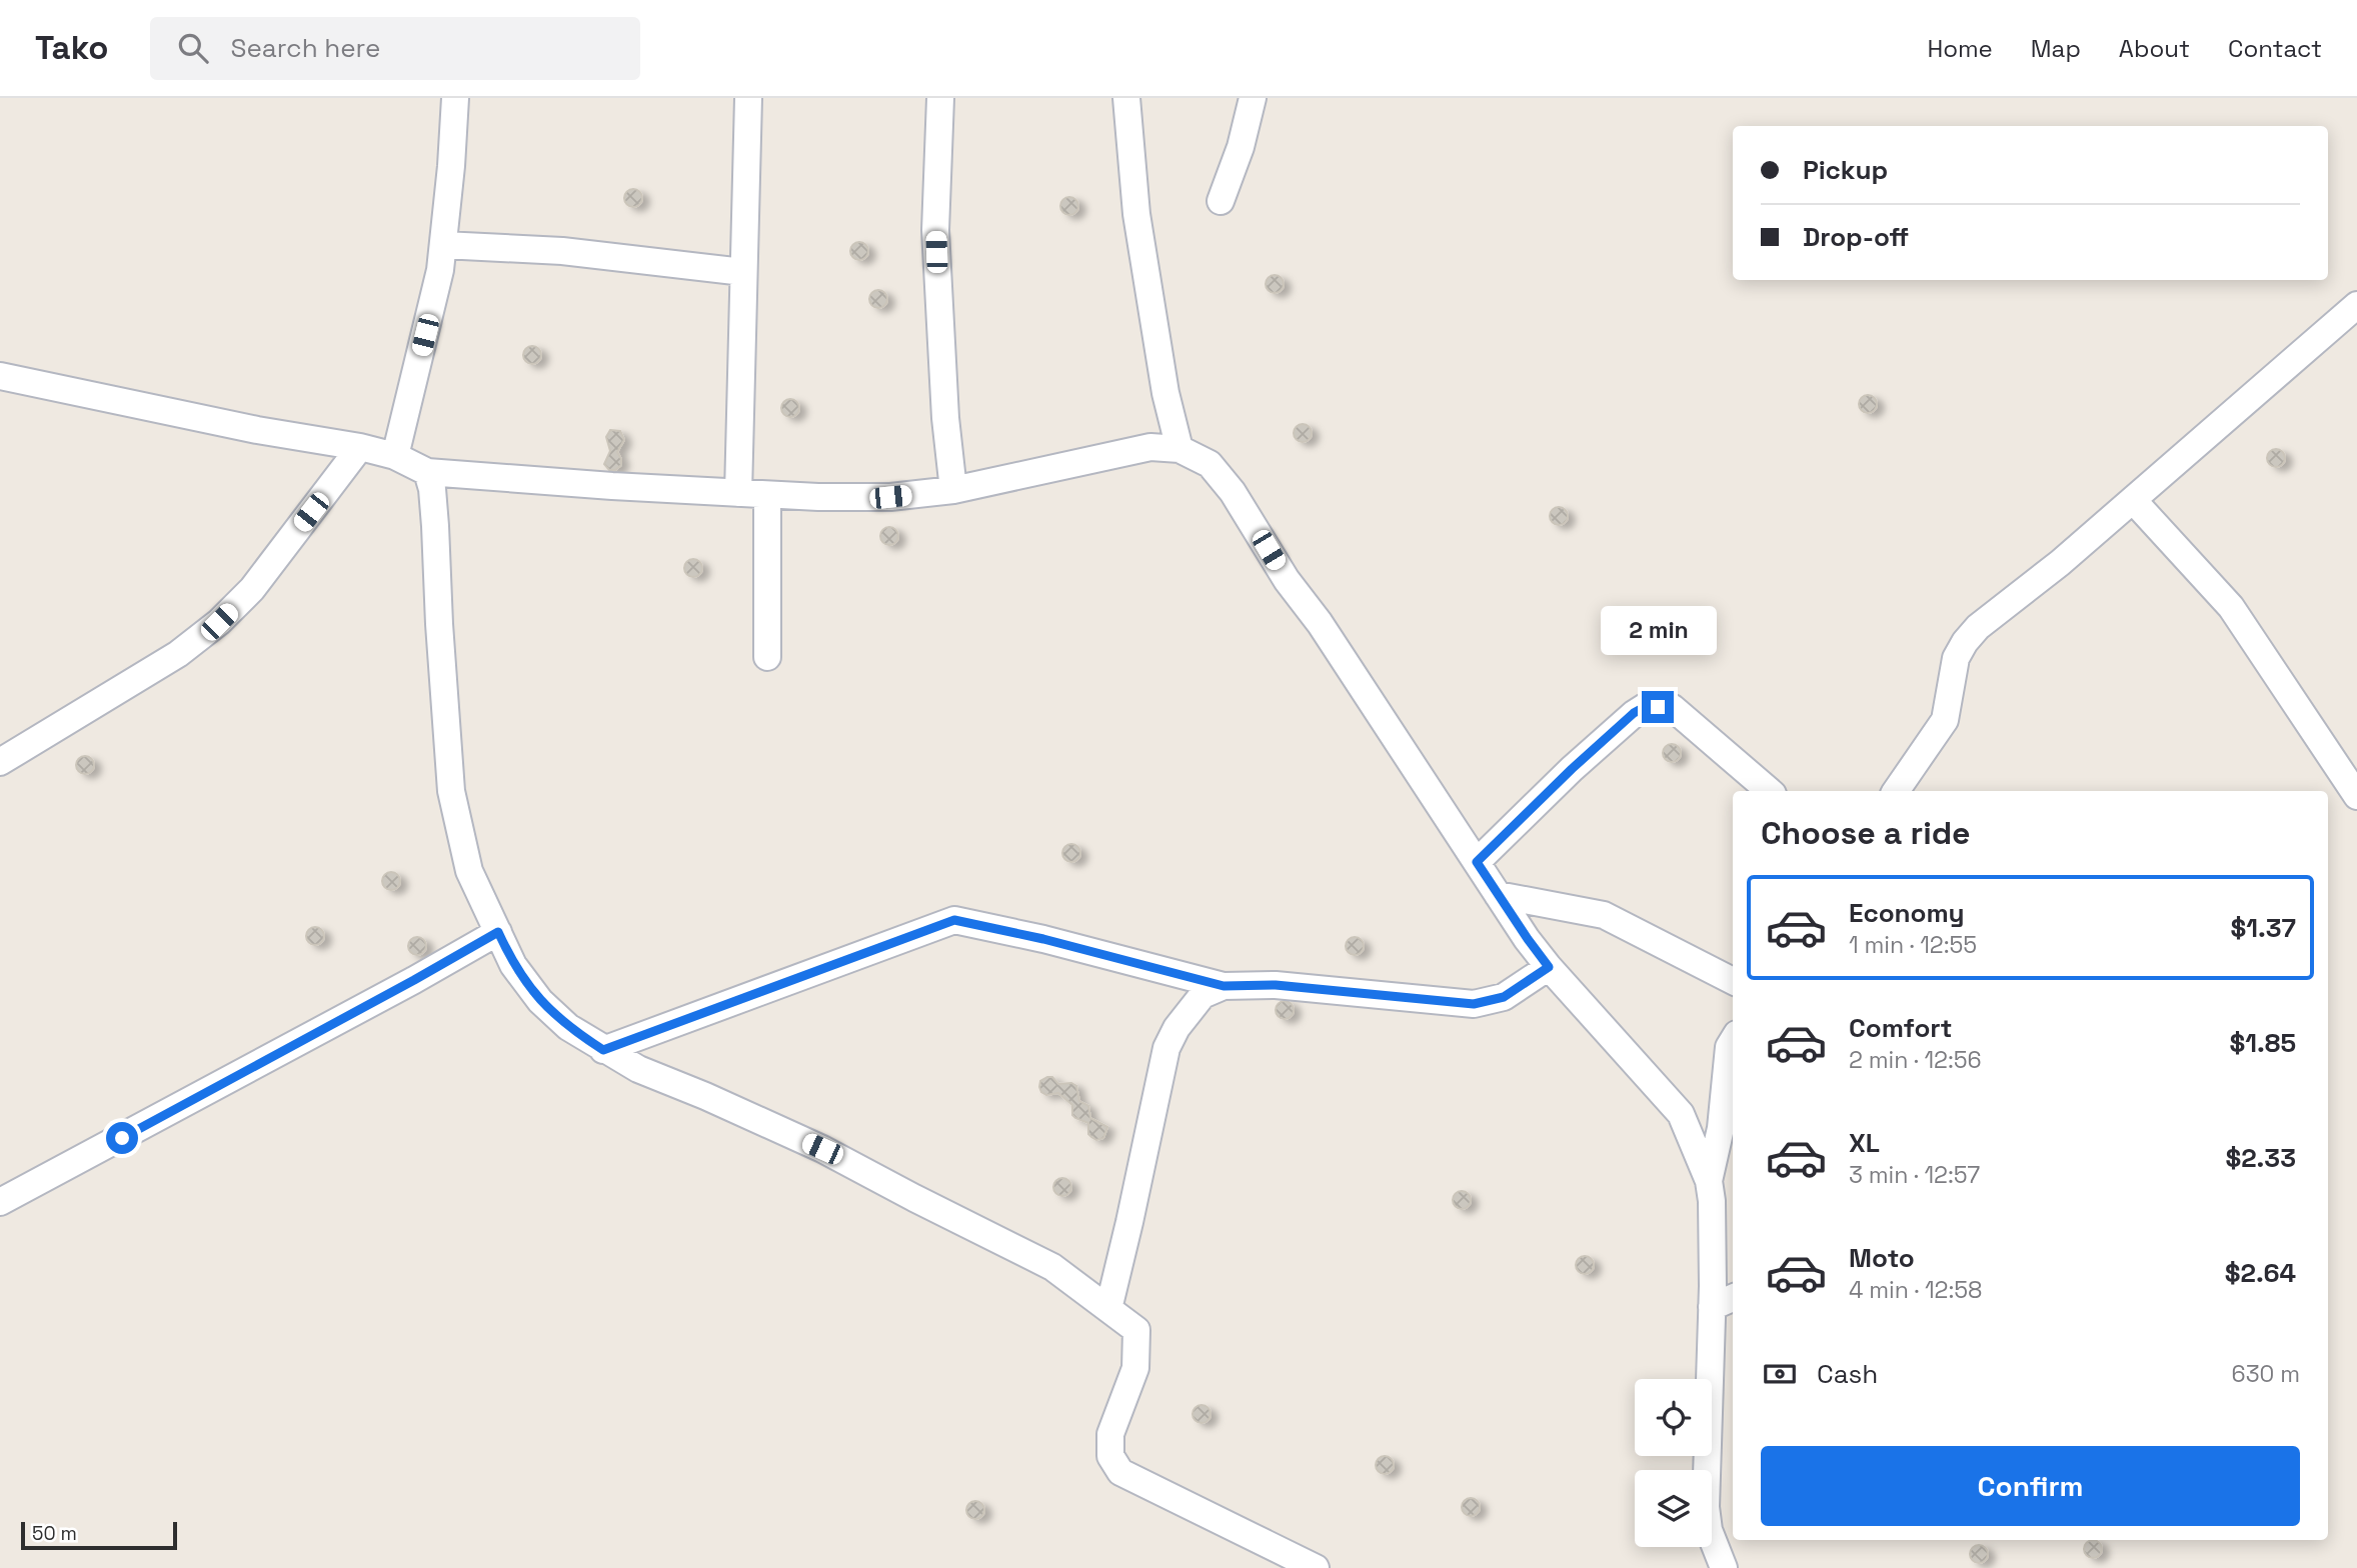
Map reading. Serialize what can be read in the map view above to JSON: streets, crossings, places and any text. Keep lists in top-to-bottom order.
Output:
{
  "scale_bar": "50 m",
  "page": {
    "header": "Tako",
    "search": "Search here",
    "nav": [
      "Home",
      "Map",
      "About",
      "Contact"
    ],
    "banner": ["Pickup", "Drop-off"],
    "bubble": "2 min",
    "heading": "Choose a ride",
    "list": [
      {
        "name": "Economy",
        "note": "1 min · 12:55",
        "value": "$1.37"
      },
      {
        "name": "Comfort",
        "note": "2 min · 12:56",
        "value": "$1.85"
      },
      {
        "name": "XL",
        "note": "3 min · 12:57",
        "value": "$2.33"
      },
      {
        "name": "Moto",
        "note": "4 min · 12:58",
        "value": "$2.64"
      }
    ],
    "pay": ["Cash", "630 m"],
    "buttons": "Confirm",
    "scale": "50 m"
  }
}
